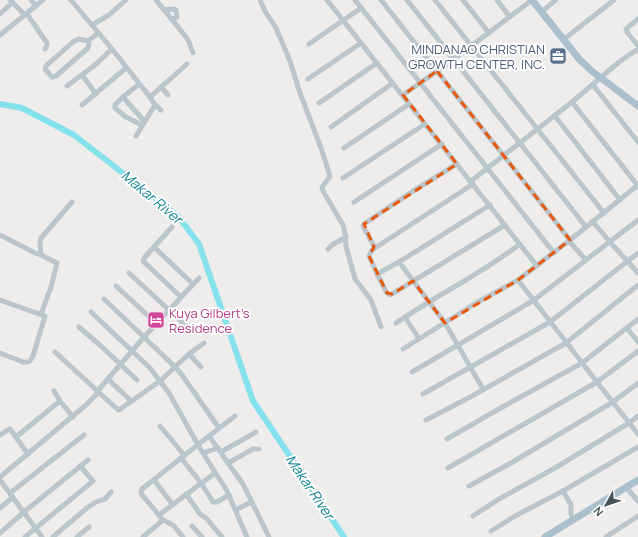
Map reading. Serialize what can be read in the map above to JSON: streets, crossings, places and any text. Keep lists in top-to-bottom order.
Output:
{
  "water": ["Makar River"],
  "places": {
    "office": ["MINDANAO CHRISTIAN GROWTH CENTER, INC."],
    "hotel": ["Kuya Gilbert’s Residence"]
  },
  "north": "bottom left"
}
